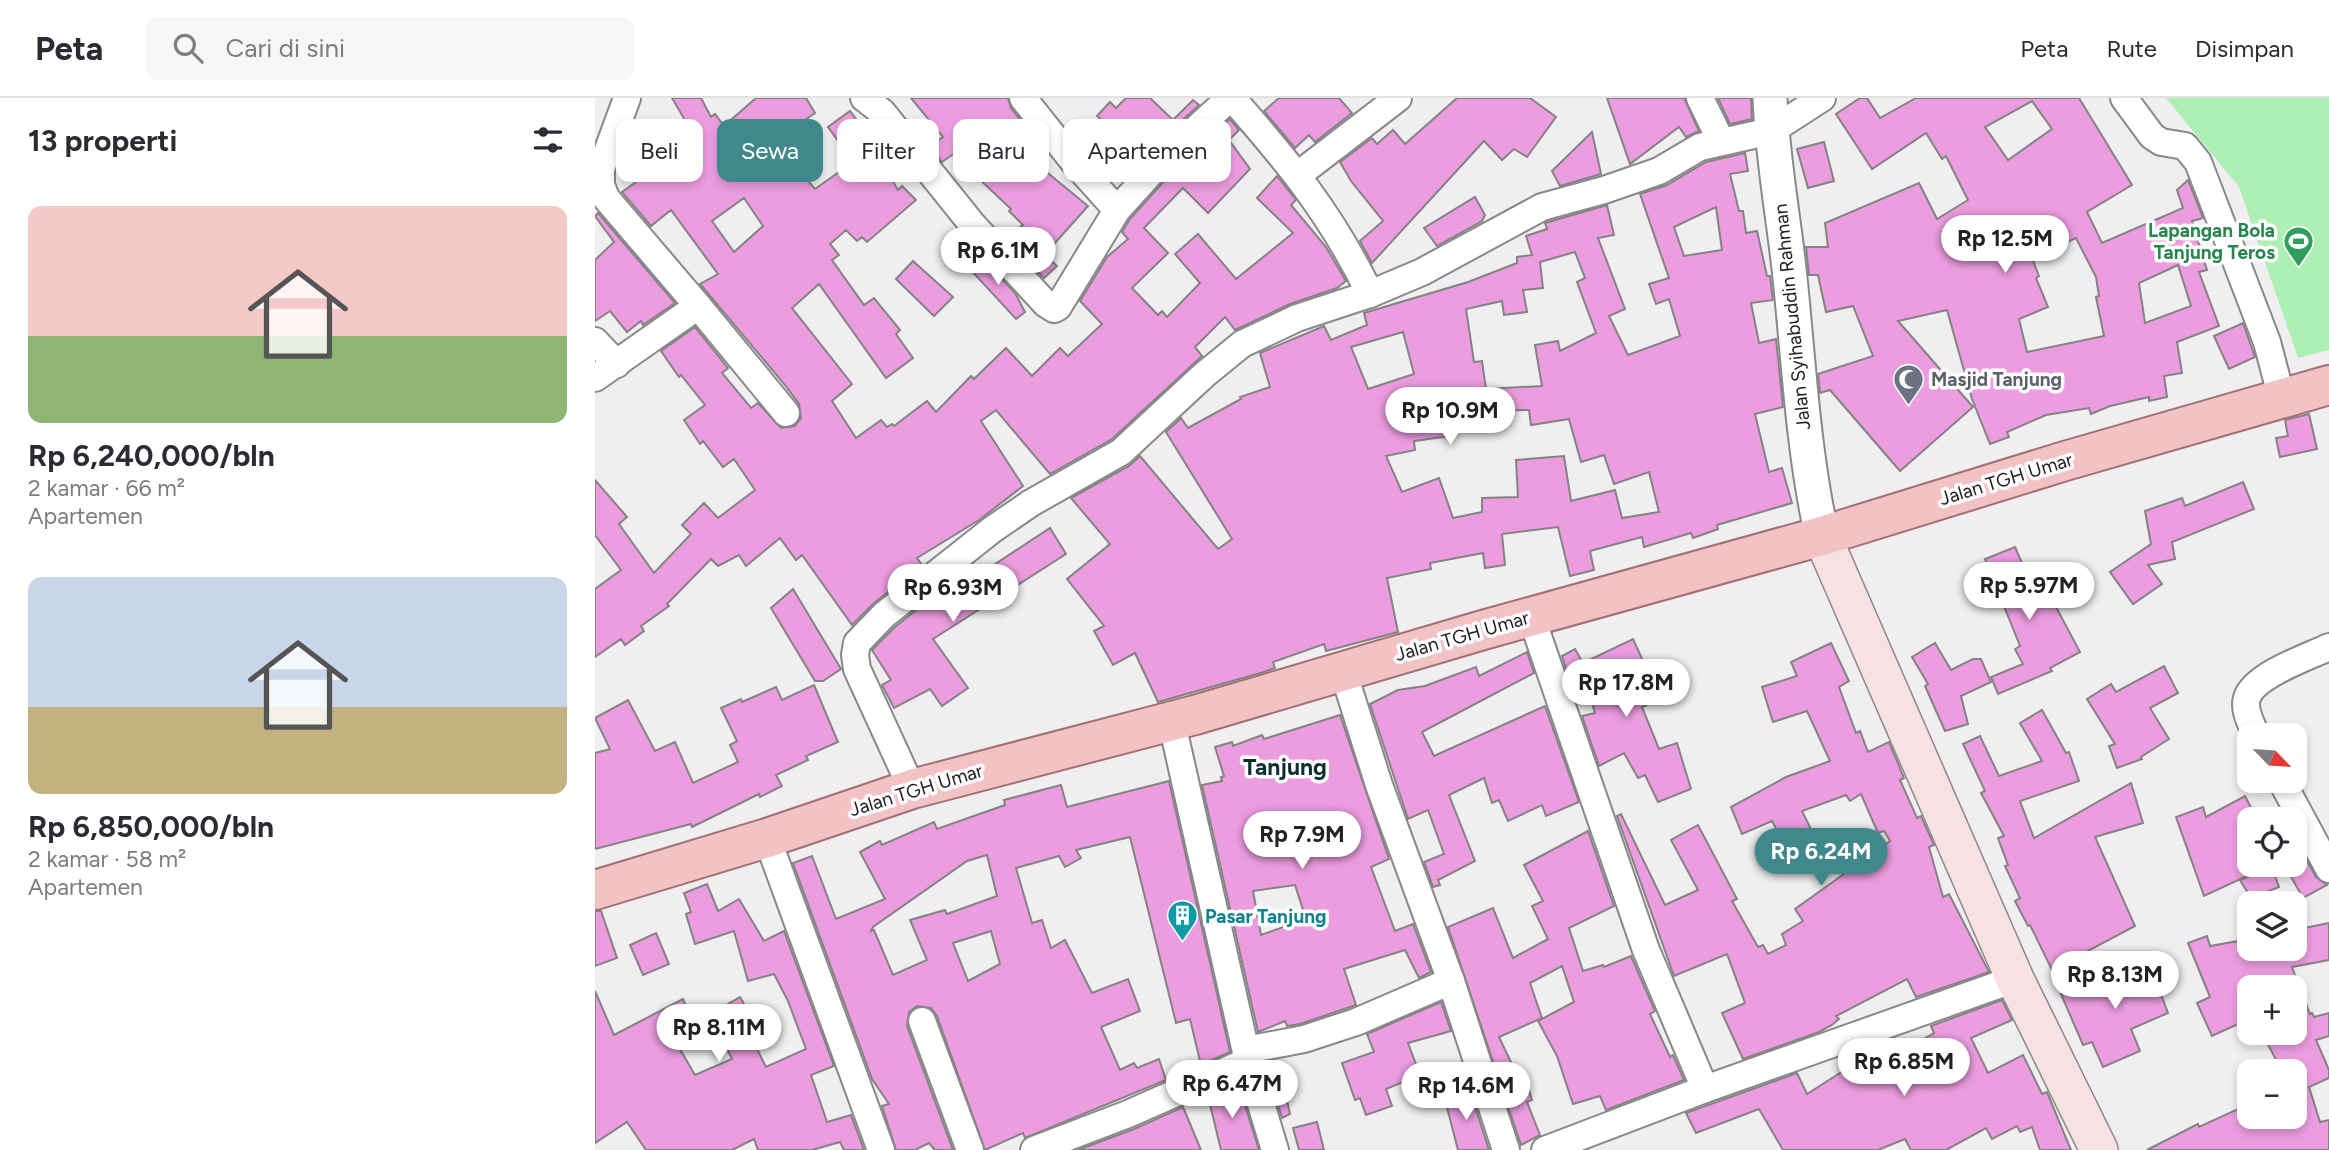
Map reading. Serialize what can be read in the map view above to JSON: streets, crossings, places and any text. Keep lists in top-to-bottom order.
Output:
{
  "streets": {
    "main road": ["Jalan TGH Umar"],
    "street": ["Jalan Syihabuddin Rahman"]
  },
  "crossings": [
    ["Jalan Syihabuddin Rahman", "Jalan TGH Umar"]
  ],
  "districts": ["Tanjung"],
  "places": {
    "sports": ["Lapangan Bola Tanjung Teros"],
    "mosque": ["Masjid Tanjung"],
    "building": ["Pasar Tanjung"]
  },
  "north": "bottom right",
  "page": {
    "header": "Peta",
    "search": "Cari di sini",
    "nav": ["Peta", "Rute", "Disimpan"],
    "heading": "13 properti",
    "chip": [
      "Beli",
      "Sewa",
      "Filter",
      "Baru",
      "Apartemen"
    ],
    "list": [
      {
        "name": "Rp 6,240,000/bln",
        "note": "2 kamar · 66 m² · Apartemen"
      },
      {
        "name": "Rp 6,850,000/bln",
        "note": "2 kamar · 58 m² · Apartemen"
      }
    ],
    "price": [
      "Rp 12.5M",
      "Rp 6.1M",
      "Rp 10.9M",
      "Rp 5.97M",
      "Rp 6.93M",
      "Rp 17.8M",
      "Rp 7.9M",
      "Rp 6.24M",
      "Rp 8.13M",
      "Rp 8.11M",
      "Rp 6.85M",
      "Rp 6.47M",
      "Rp 14.6M"
    ],
    "map_buttons": ["+", "−"]
  }
}
